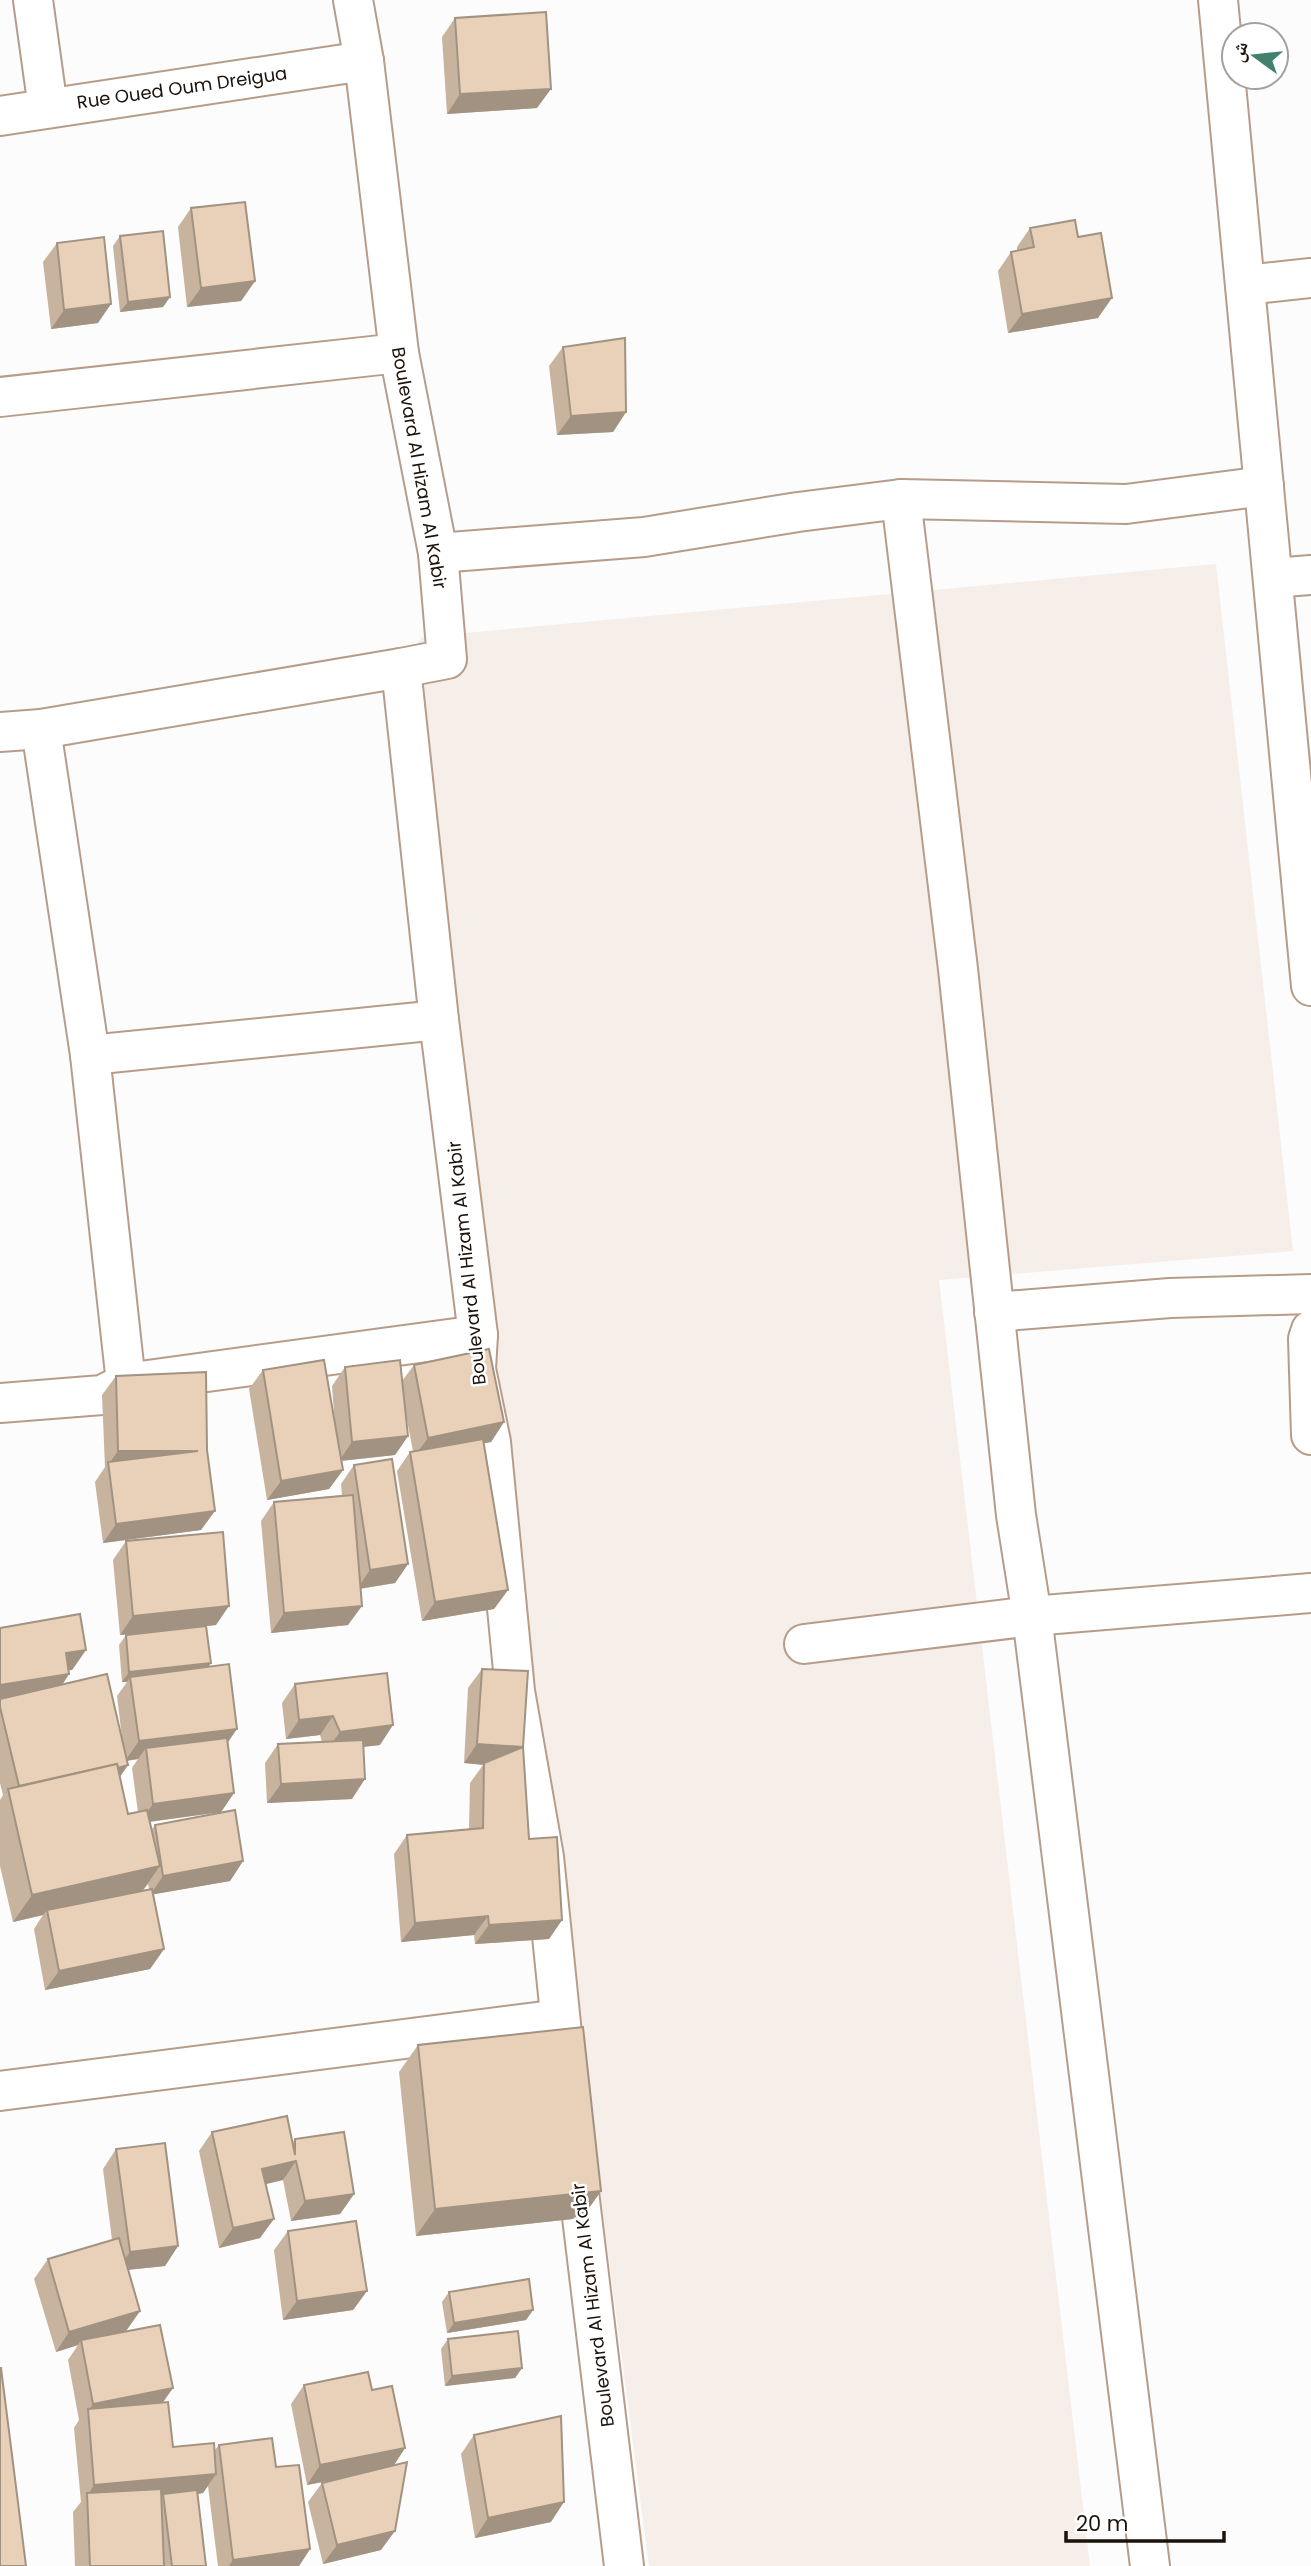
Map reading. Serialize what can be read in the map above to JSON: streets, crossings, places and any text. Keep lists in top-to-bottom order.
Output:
{
  "streets": {
    "street": ["Rue Oued Oum Dreigua", "Boulevard Al Hizam Al Kabir"]
  },
  "crossings": [
    ["Rue Oued Oum Dreigua", "Boulevard Al Hizam Al Kabir"]
  ],
  "scale_bar": "20 m",
  "north": "left"
}
